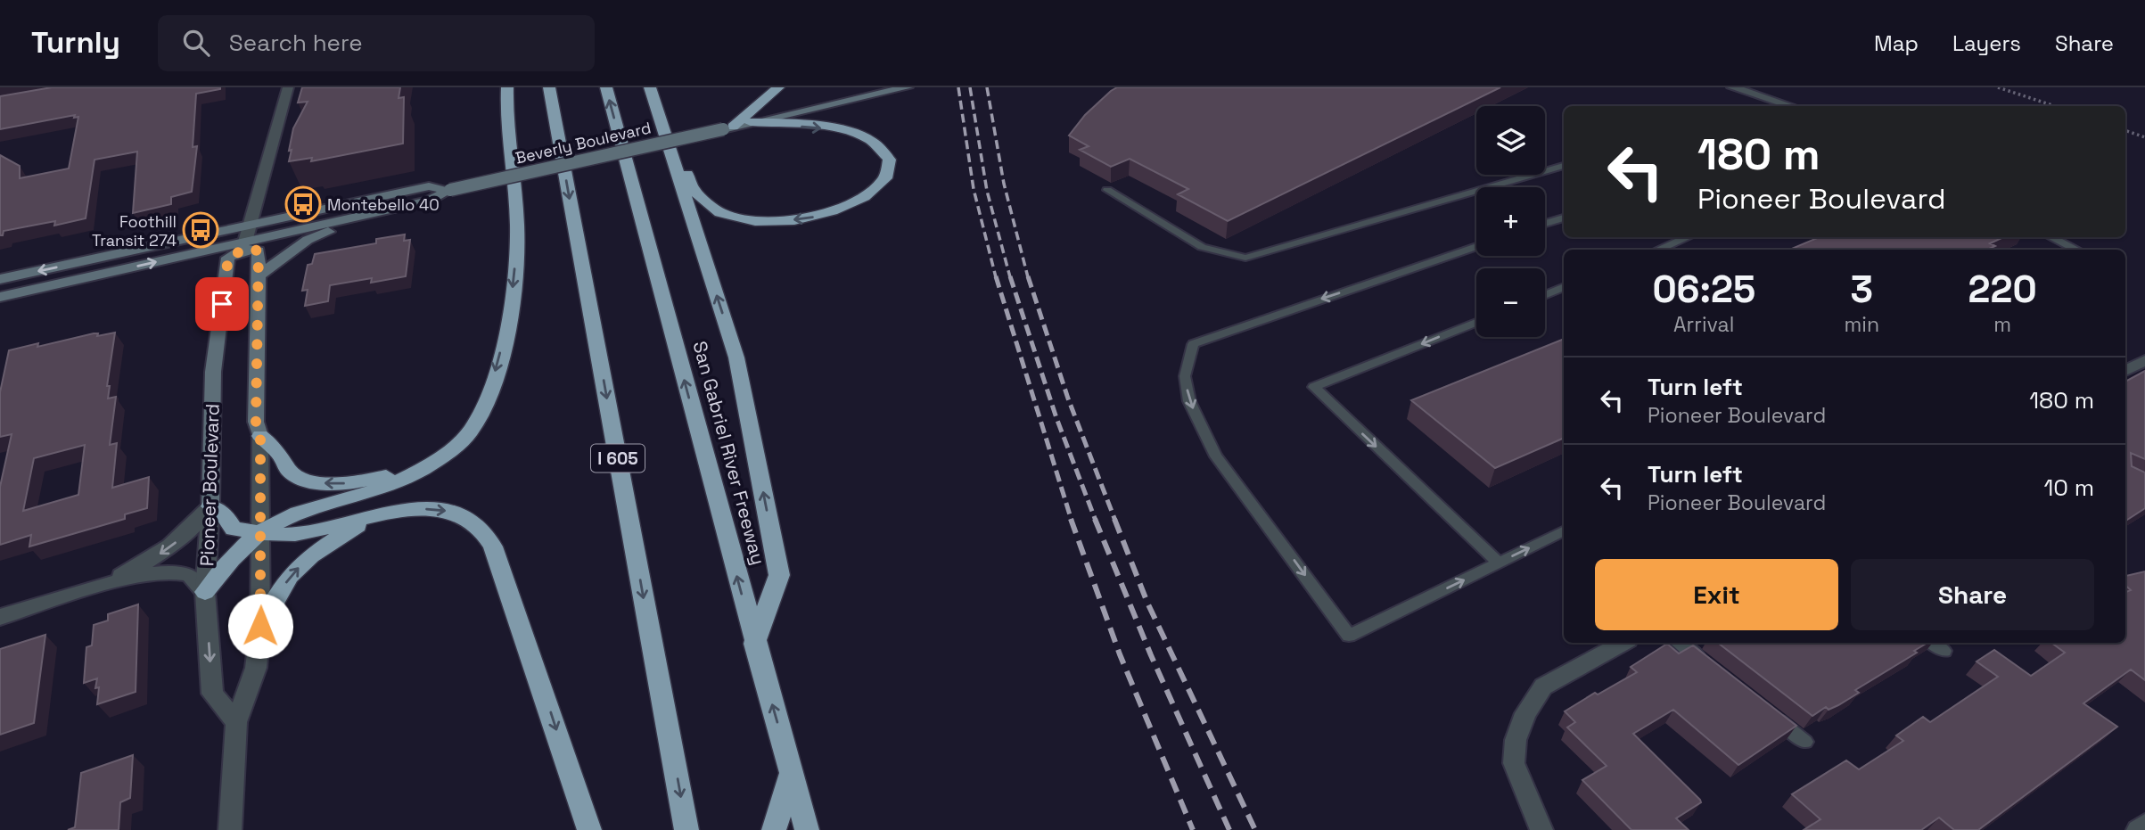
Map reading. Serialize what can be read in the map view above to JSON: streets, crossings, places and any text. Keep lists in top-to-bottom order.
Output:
{
  "streets": {
    "highway": ["San Gabriel River Freeway", "I 605"],
    "main road": ["Beverly Boulevard", "Pioneer Boulevard"]
  },
  "crossings": [
    ["Beverly Boulevard", "Pioneer Boulevard"]
  ],
  "places": {
    "bus stop": ["Montebello 40", "Foothill Transit 274"]
  },
  "page": {
    "header": "Turnly",
    "search": "Search here",
    "nav": ["Map", "Layers", "Share"],
    "map_buttons": ["+", "−"],
    "turn": ["180 m", "Pioneer Boulevard"],
    "eta": [
      "06:25",
      "Arrival",
      "3",
      "min",
      "220",
      "m"
    ],
    "list": [
      {
        "name": "Turn left",
        "note": "Pioneer Boulevard",
        "value": "180 m"
      },
      {
        "name": "Turn left",
        "note": "Pioneer Boulevard",
        "value": "10 m"
      }
    ],
    "buttons": ["Exit", "Share"]
  }
}
